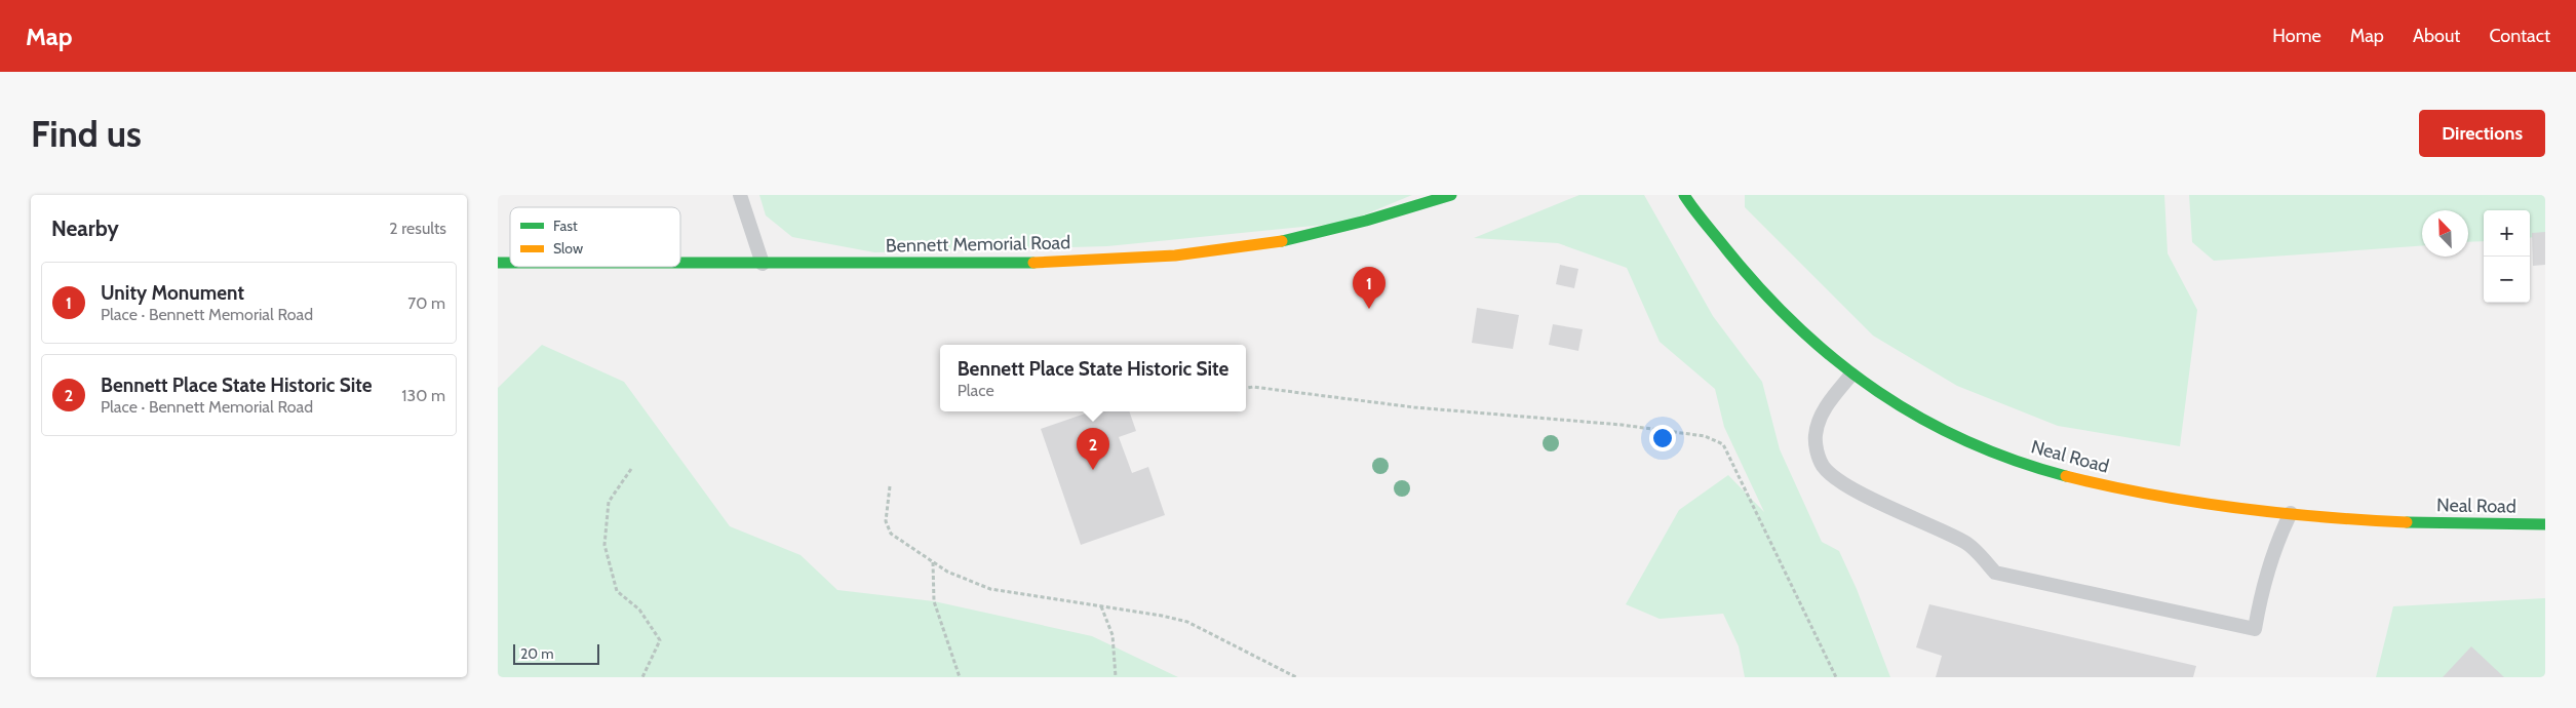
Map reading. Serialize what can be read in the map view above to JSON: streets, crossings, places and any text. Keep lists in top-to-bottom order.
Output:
{
  "streets": {
    "street": ["Bennett Memorial Road", "Neal Road"]
  },
  "legend": ["Fast", "Slow"],
  "scale_bar": "20 m",
  "north": "top left",
  "page": {
    "header": "Map",
    "nav": [
      "Home",
      "Map",
      "About",
      "Contact"
    ],
    "buttons": "Directions",
    "title": "Find us",
    "heading": ["Nearby", "2 results"],
    "map_buttons": ["+", "−"],
    "list": [
      {
        "mark": "1",
        "name": "Unity Monument",
        "note": "Place · Bennett Memorial Road",
        "value": "70 m"
      },
      {
        "mark": "2",
        "name": "Bennett Place State Historic Site",
        "note": "Place · Bennett Memorial Road",
        "value": "130 m"
      }
    ],
    "pins": ["1", "2"],
    "popup": ["Bennett Place State Historic Site", "Place"],
    "scale": "20 m"
  }
}
